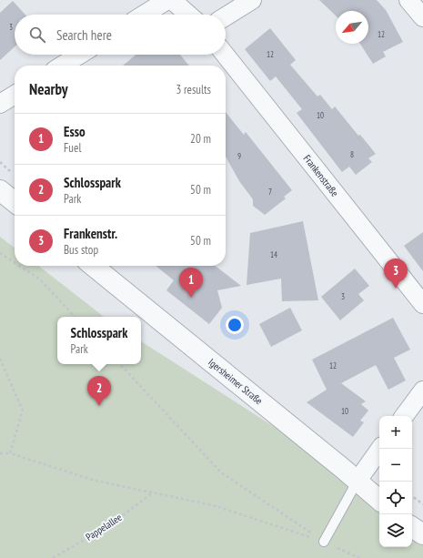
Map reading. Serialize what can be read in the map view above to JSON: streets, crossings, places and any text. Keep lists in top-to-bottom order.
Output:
{
  "streets": {
    "street": ["Frankenstraße", "Igersheimer Straße"],
    "path": ["Pappelallee"]
  },
  "house_numbers": [
    "3",
    "12",
    "12",
    "10",
    "8",
    "9",
    "7",
    "14",
    "3",
    "12",
    "10"
  ],
  "north": "bottom left",
  "page": {
    "search": "Search here",
    "heading": ["Nearby", "3 results"],
    "list": [
      {
        "mark": "1",
        "name": "Esso",
        "note": "Fuel",
        "value": "20 m"
      },
      {
        "mark": "2",
        "name": "Schlosspark",
        "note": "Park",
        "value": "50 m"
      },
      {
        "mark": "3",
        "name": "Frankenstr.",
        "note": "Bus stop",
        "value": "50 m"
      }
    ],
    "pins": ["3", "1", "2"],
    "popup": ["Schlosspark", "Park"],
    "map_buttons": ["+", "−"]
  }
}
